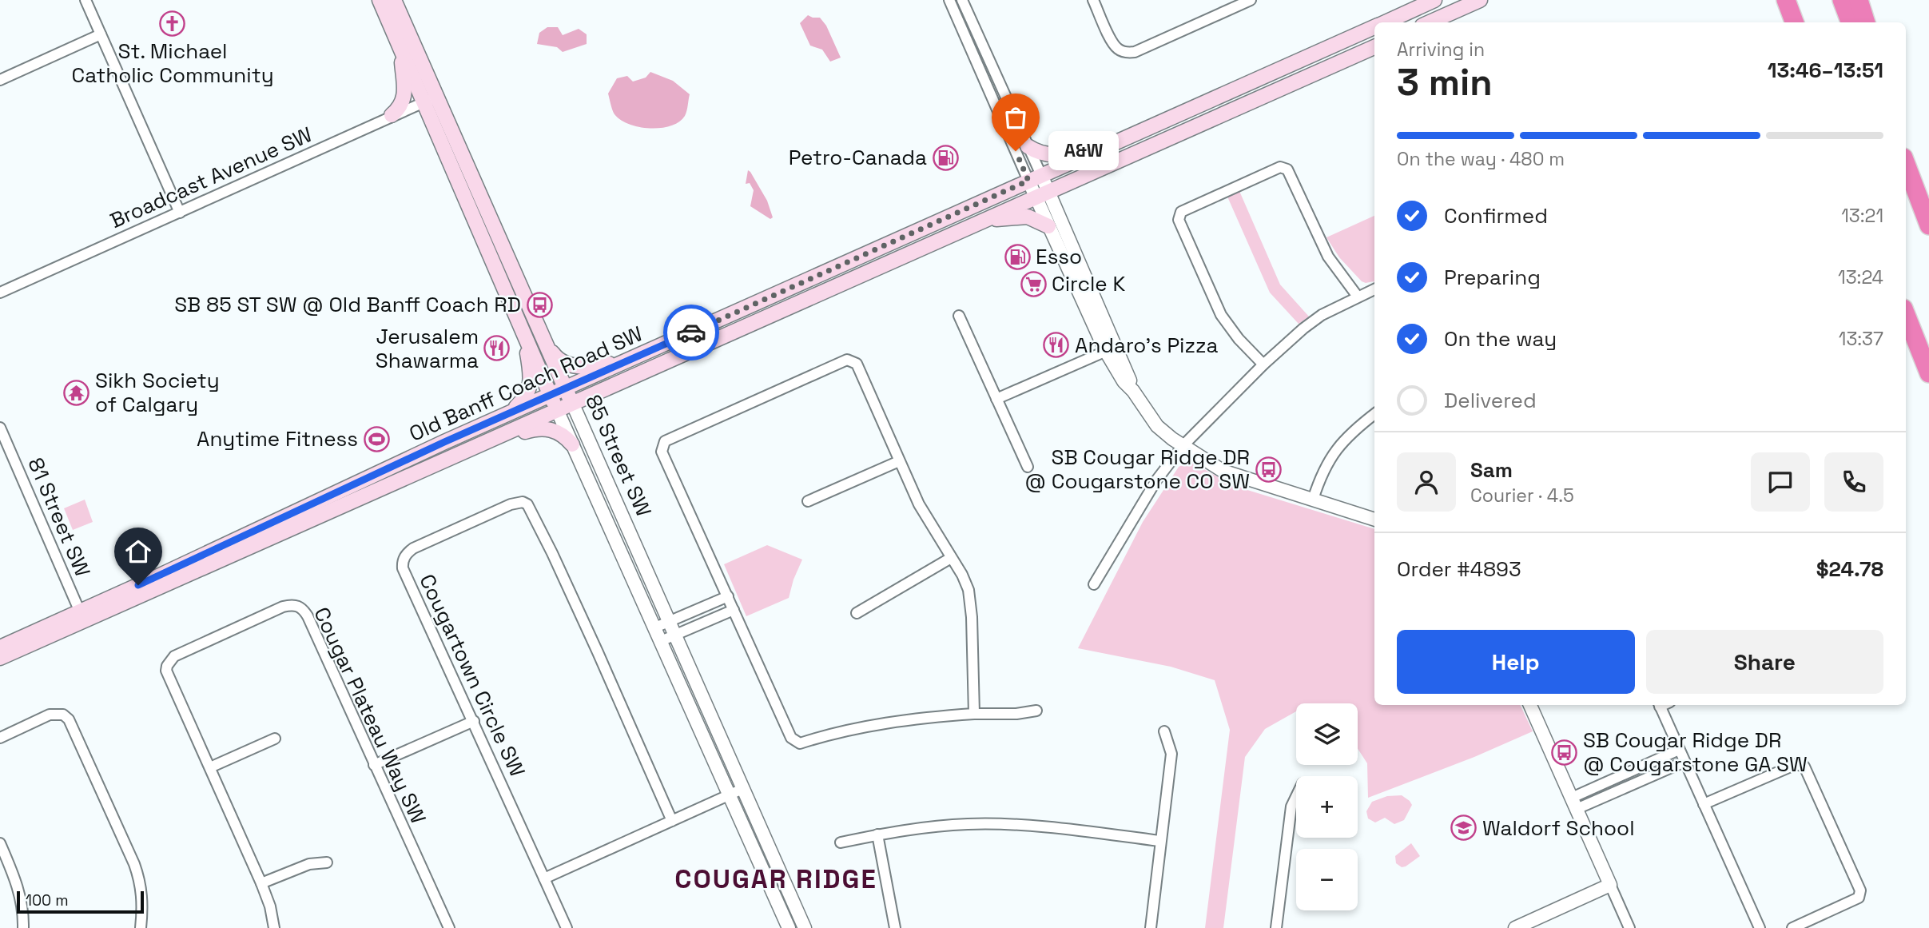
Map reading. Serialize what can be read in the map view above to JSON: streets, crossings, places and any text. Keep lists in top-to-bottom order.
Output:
{
  "streets": {
    "main road": ["Old Banff Coach Road SW", "85 Street SW"],
    "street": [
      "Broadcast Avenue SW",
      "81 Street SW",
      "Cougartown Circle SW",
      "Cougar Plateau Way SW"
    ]
  },
  "crossings": [
    ["Broadcast Avenue SW", "85 Street SW"],
    ["Old Banff Coach Road SW", "85 Street SW"],
    ["Old Banff Coach Road SW", "81 Street SW"]
  ],
  "districts": ["COUGAR RIDGE"],
  "places": {
    "church": ["St. Michael Catholic Community"],
    "other": ["A&W"],
    "fuel station": ["Petro-Canada", "Esso"],
    "supermarket": ["Circle K"],
    "bus stop": ["SB 85 ST SW @ Old Banff Coach RD", "SB Cougar Ridge DR @ Cougarstone CO SW", "SB Cougar Ridge DR @ Cougarstone GA SW"],
    "restaurant": ["Andaro's Pizza", "Jerusalem Shawarma"],
    "temple": ["Sikh Society of Calgary"],
    "sports": ["Anytime Fitness"],
    "school or university": ["Waldorf School"]
  },
  "scale_bar": "100 m",
  "page": {
    "heading": ["3 min", "Arriving in", "13:46–13:51"],
    "panel": [
      "Sam",
      "Courier · 4.5",
      "Order #4893",
      "$24.78"
    ],
    "bar": "On the way · 480 m",
    "bubble": "A&W",
    "list": [
      ["Confirmed", "13:21"],
      ["Preparing", "13:24"],
      ["On the way", "13:37"],
      "Delivered"
    ],
    "buttons": ["Help", "Share"],
    "map_buttons": ["+", "−"],
    "scale": "100 m"
  }
}
